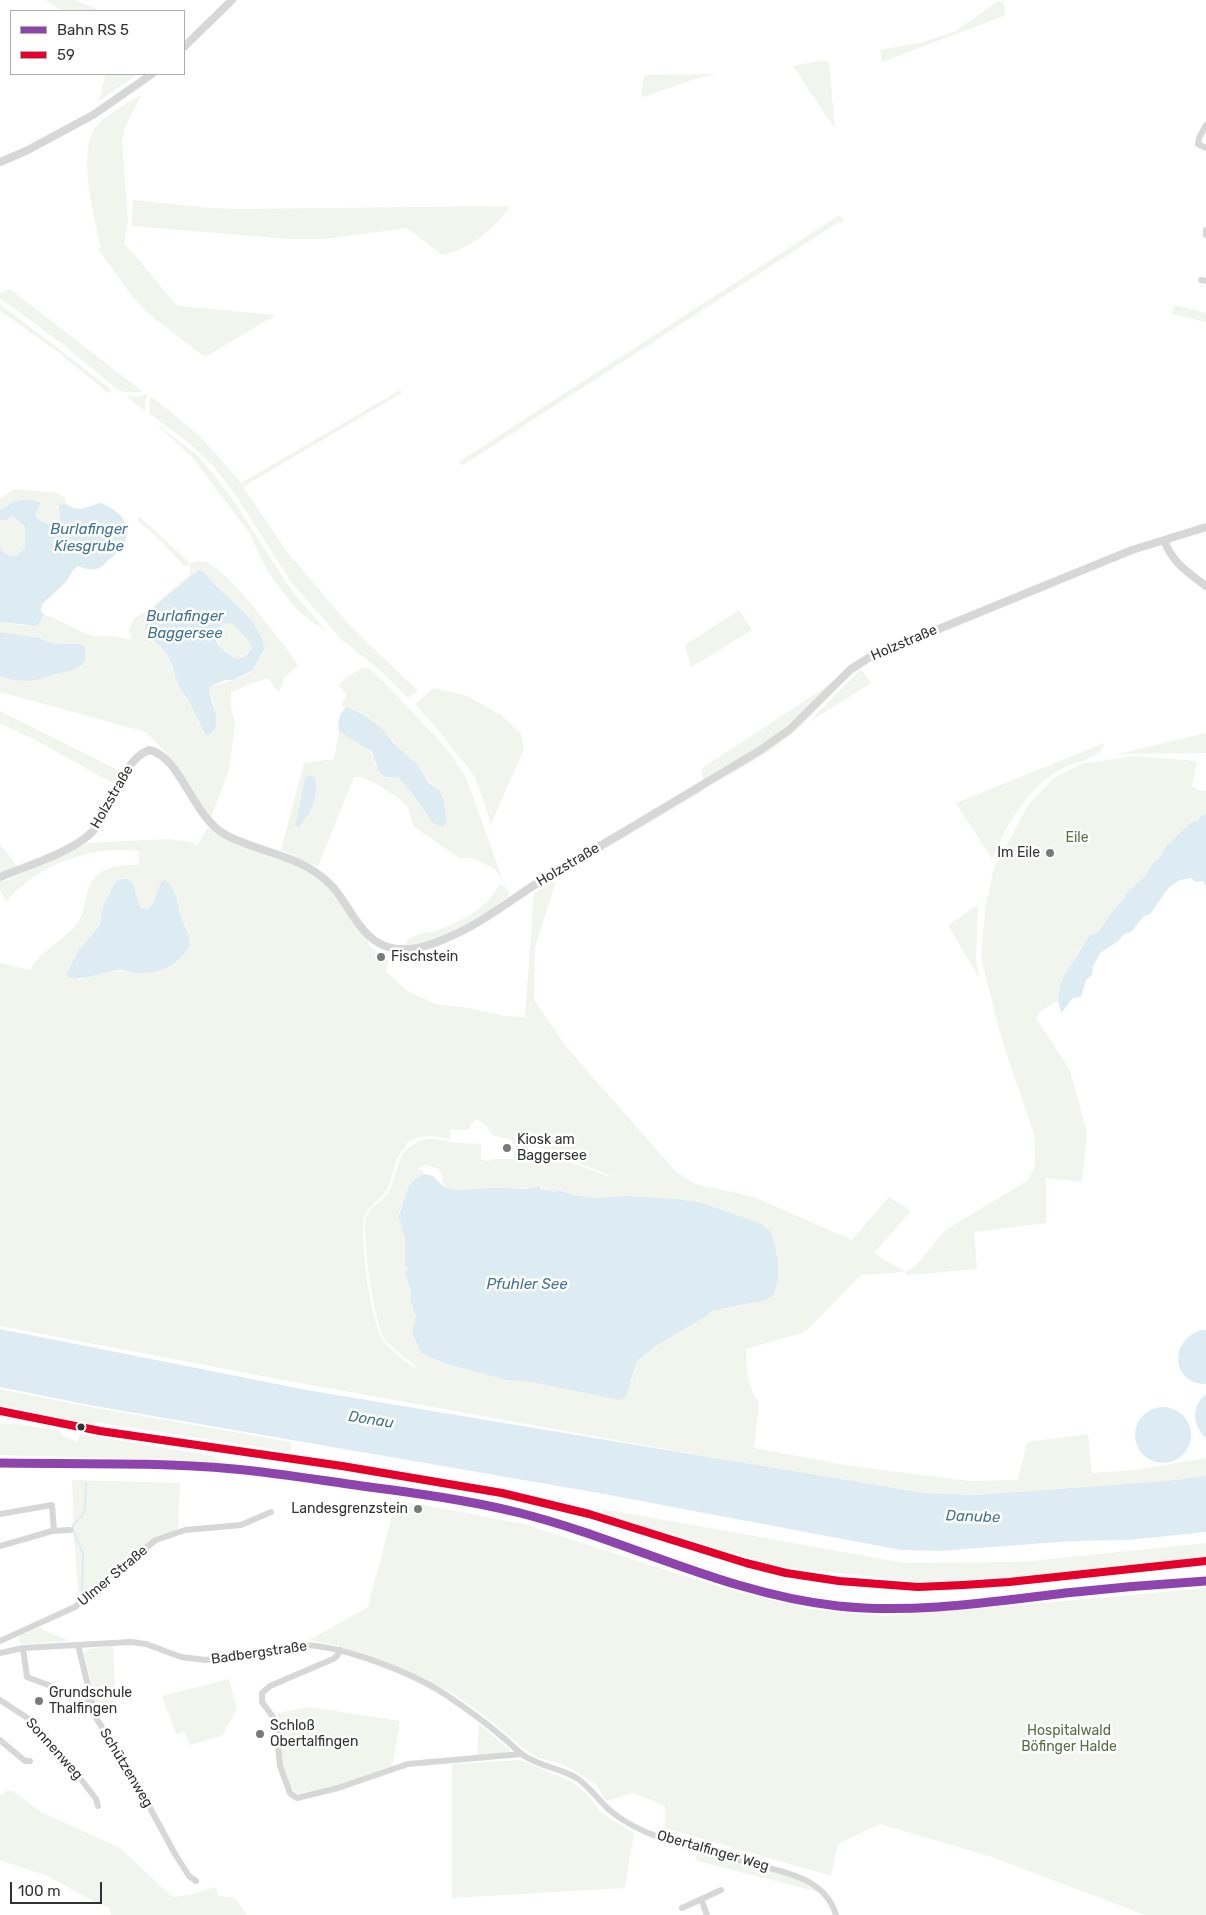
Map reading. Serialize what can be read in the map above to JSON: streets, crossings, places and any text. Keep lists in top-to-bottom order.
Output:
{
  "streets": {
    "street": [
      "Holzstraße",
      "Ulmer Straße",
      "Badbergstraße",
      "Sonnenweg",
      "Schützenweg",
      "Obertalfinger Weg"
    ]
  },
  "crossings": [
    ["Badbergstraße", "Schützenweg"],
    ["Badbergstraße", "Obertalfinger Weg"]
  ],
  "water": [
    "Burlafinger Kiesgrube",
    "Burlafinger Baggersee",
    "Pfuhler See",
    "Donau",
    "Danube"
  ],
  "parks": ["Eile", "Hospitalwald Böfinger Halde"],
  "places": [
    "Im Eile",
    "Fischstein",
    "Kiosk am Baggersee",
    "Landesgrenzstein",
    "Grundschule Thalfingen",
    "Schloß Obertalfingen"
  ],
  "lines": ["transit line 59"],
  "legend": ["Bahn RS 5", "59"],
  "scale_bar": "100 m"
}
